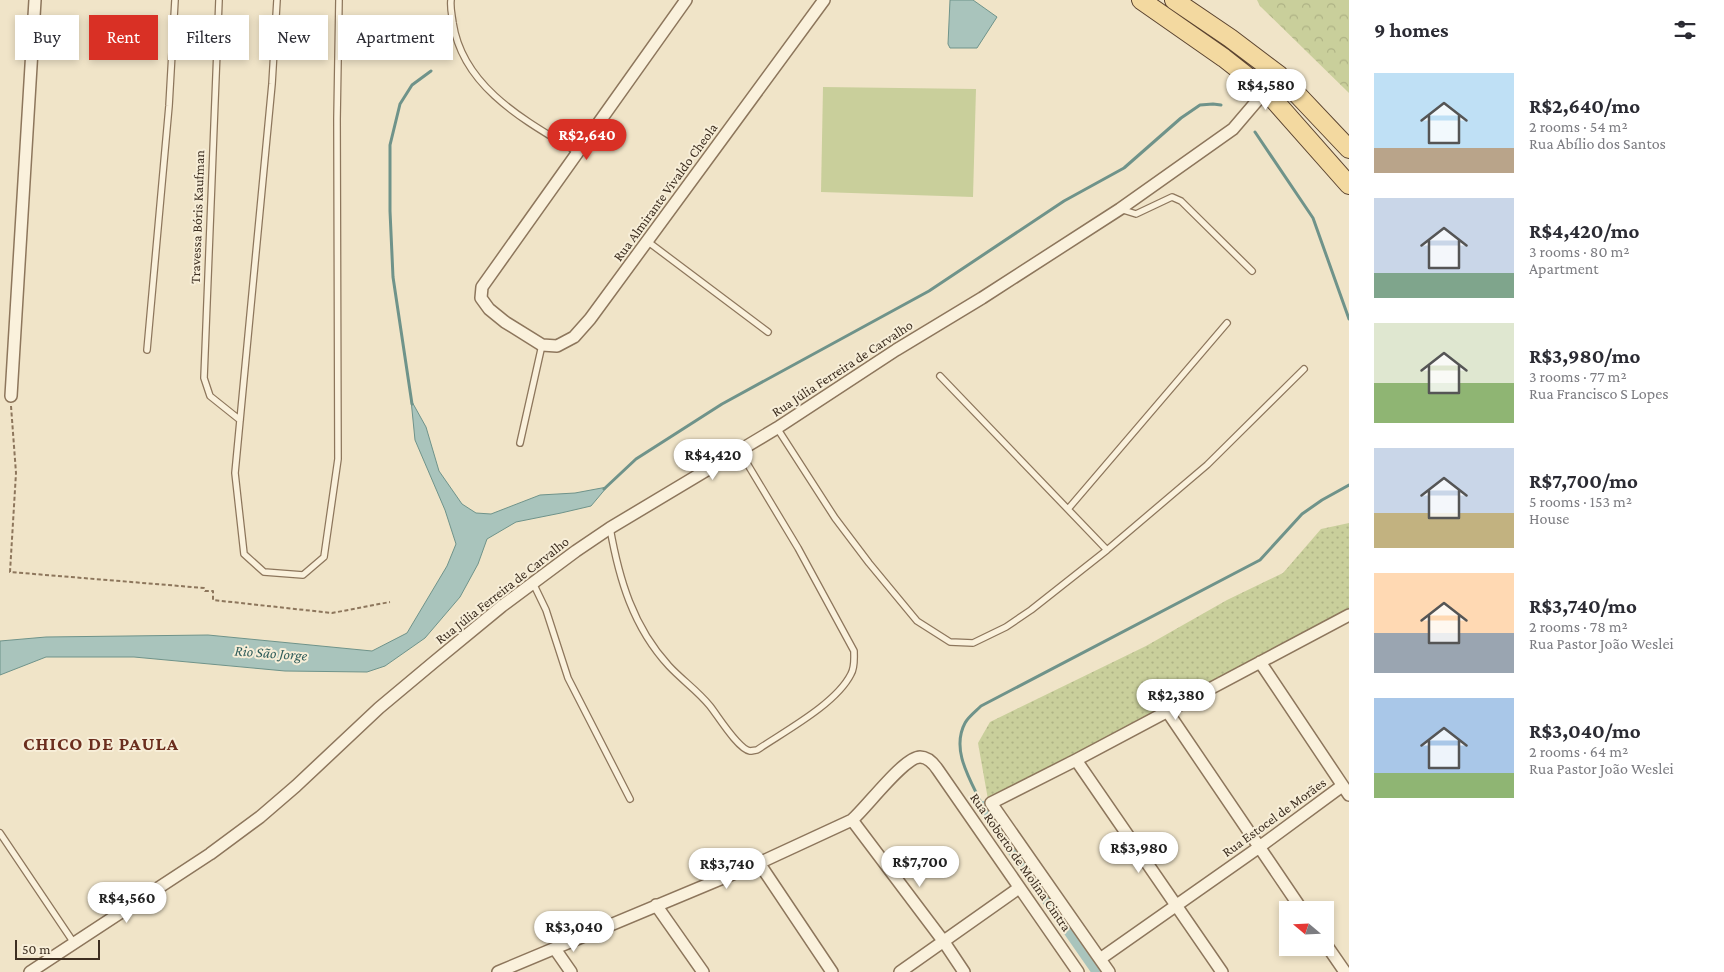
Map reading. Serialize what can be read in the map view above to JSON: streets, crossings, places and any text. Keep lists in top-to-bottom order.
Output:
{
  "streets": {
    "street": [
      "Rua Almirante Vivaldo Cheola",
      "Rua Júlia Ferreira de Carvalho",
      "Rua Estocel de Morães",
      "Rua Roberto de Molina Cintra"
    ],
    "lane": ["Travessa Bóris Kaufman"]
  },
  "crossings": [
    ["Rua Estocel de Morães", "Rua Roberto de Molina Cintra"]
  ],
  "districts": ["CHICO DE PAULA"],
  "water": ["Rio São Jorge"],
  "scale_bar": "50 m",
  "north": "left",
  "page": {
    "heading": "9 homes",
    "chip": [
      "Buy",
      "Rent",
      "Filters",
      "New",
      "Apartment"
    ],
    "list": [
      {
        "name": "R$2,640/mo",
        "note": "2 rooms · 54 m² · Rua Abílio dos Santos"
      },
      {
        "name": "R$4,420/mo",
        "note": "3 rooms · 80 m² · Apartment"
      },
      {
        "name": "R$3,980/mo",
        "note": "3 rooms · 77 m² · Rua Francisco S Lopes"
      },
      {
        "name": "R$7,700/mo",
        "note": "5 rooms · 153 m² · House"
      },
      {
        "name": "R$3,740/mo",
        "note": "2 rooms · 78 m² · Rua Pastor João Weslei"
      },
      {
        "name": "R$3,040/mo",
        "note": "2 rooms · 64 m² · Rua Pastor João Weslei"
      }
    ],
    "price": [
      "R$4,580",
      "R$2,640",
      "R$4,420",
      "R$2,380",
      "R$3,980",
      "R$7,700",
      "R$3,740",
      "R$4,560",
      "R$3,040"
    ],
    "scale": "50 m"
  }
}
